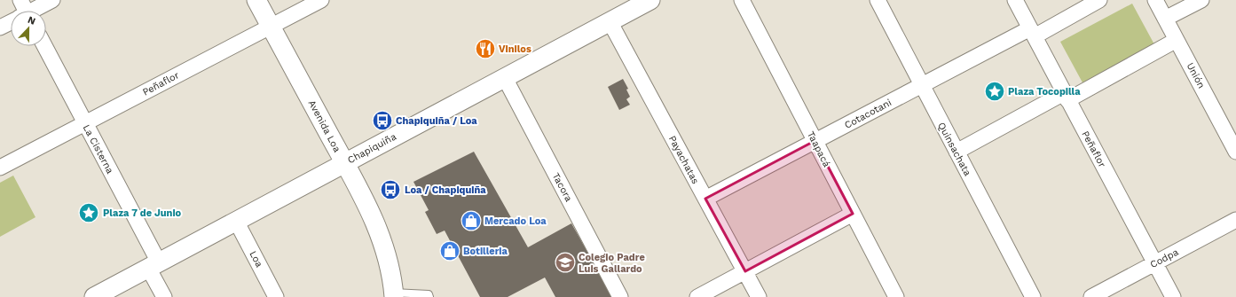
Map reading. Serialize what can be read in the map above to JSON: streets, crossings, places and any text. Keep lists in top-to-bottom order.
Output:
{
  "streets": {
    "street": [
      "Unión",
      "Peñaflor",
      "Cotacotani",
      "Avenida Loa",
      "Chapiquiña",
      "La Cisterna",
      "Taapacá",
      "Quinsachata",
      "Payachatas",
      "Tacora",
      "Codpa",
      "Loa"
    ]
  },
  "crossings": [
    ["Peñaflor", "Cotacotani"],
    ["Peñaflor", "Avenida Loa"],
    ["Peñaflor", "La Cisterna"],
    ["Peñaflor", "Codpa"],
    ["Cotacotani", "Taapacá"],
    ["Cotacotani", "Quinsachata"],
    ["Cotacotani", "Payachatas"],
    ["Avenida Loa", "Chapiquiña"],
    ["Chapiquiña", "La Cisterna"],
    ["Chapiquiña", "Payachatas"],
    ["Chapiquiña", "Tacora"],
    ["Chapiquiña", "Loa"]
  ],
  "places": {
    "restaurant": ["Vinilos"],
    "place": ["Plaza Tocopilla", "Plaza 7 de Junio"],
    "bus stop": ["Chapiquiña / Loa", "Loa / Chapiquiña"],
    "shop": ["Mercado Loa", "Botilleria"],
    "school or university": ["Colegio Padre Luis Gallardo"]
  },
  "north": "top"
}
